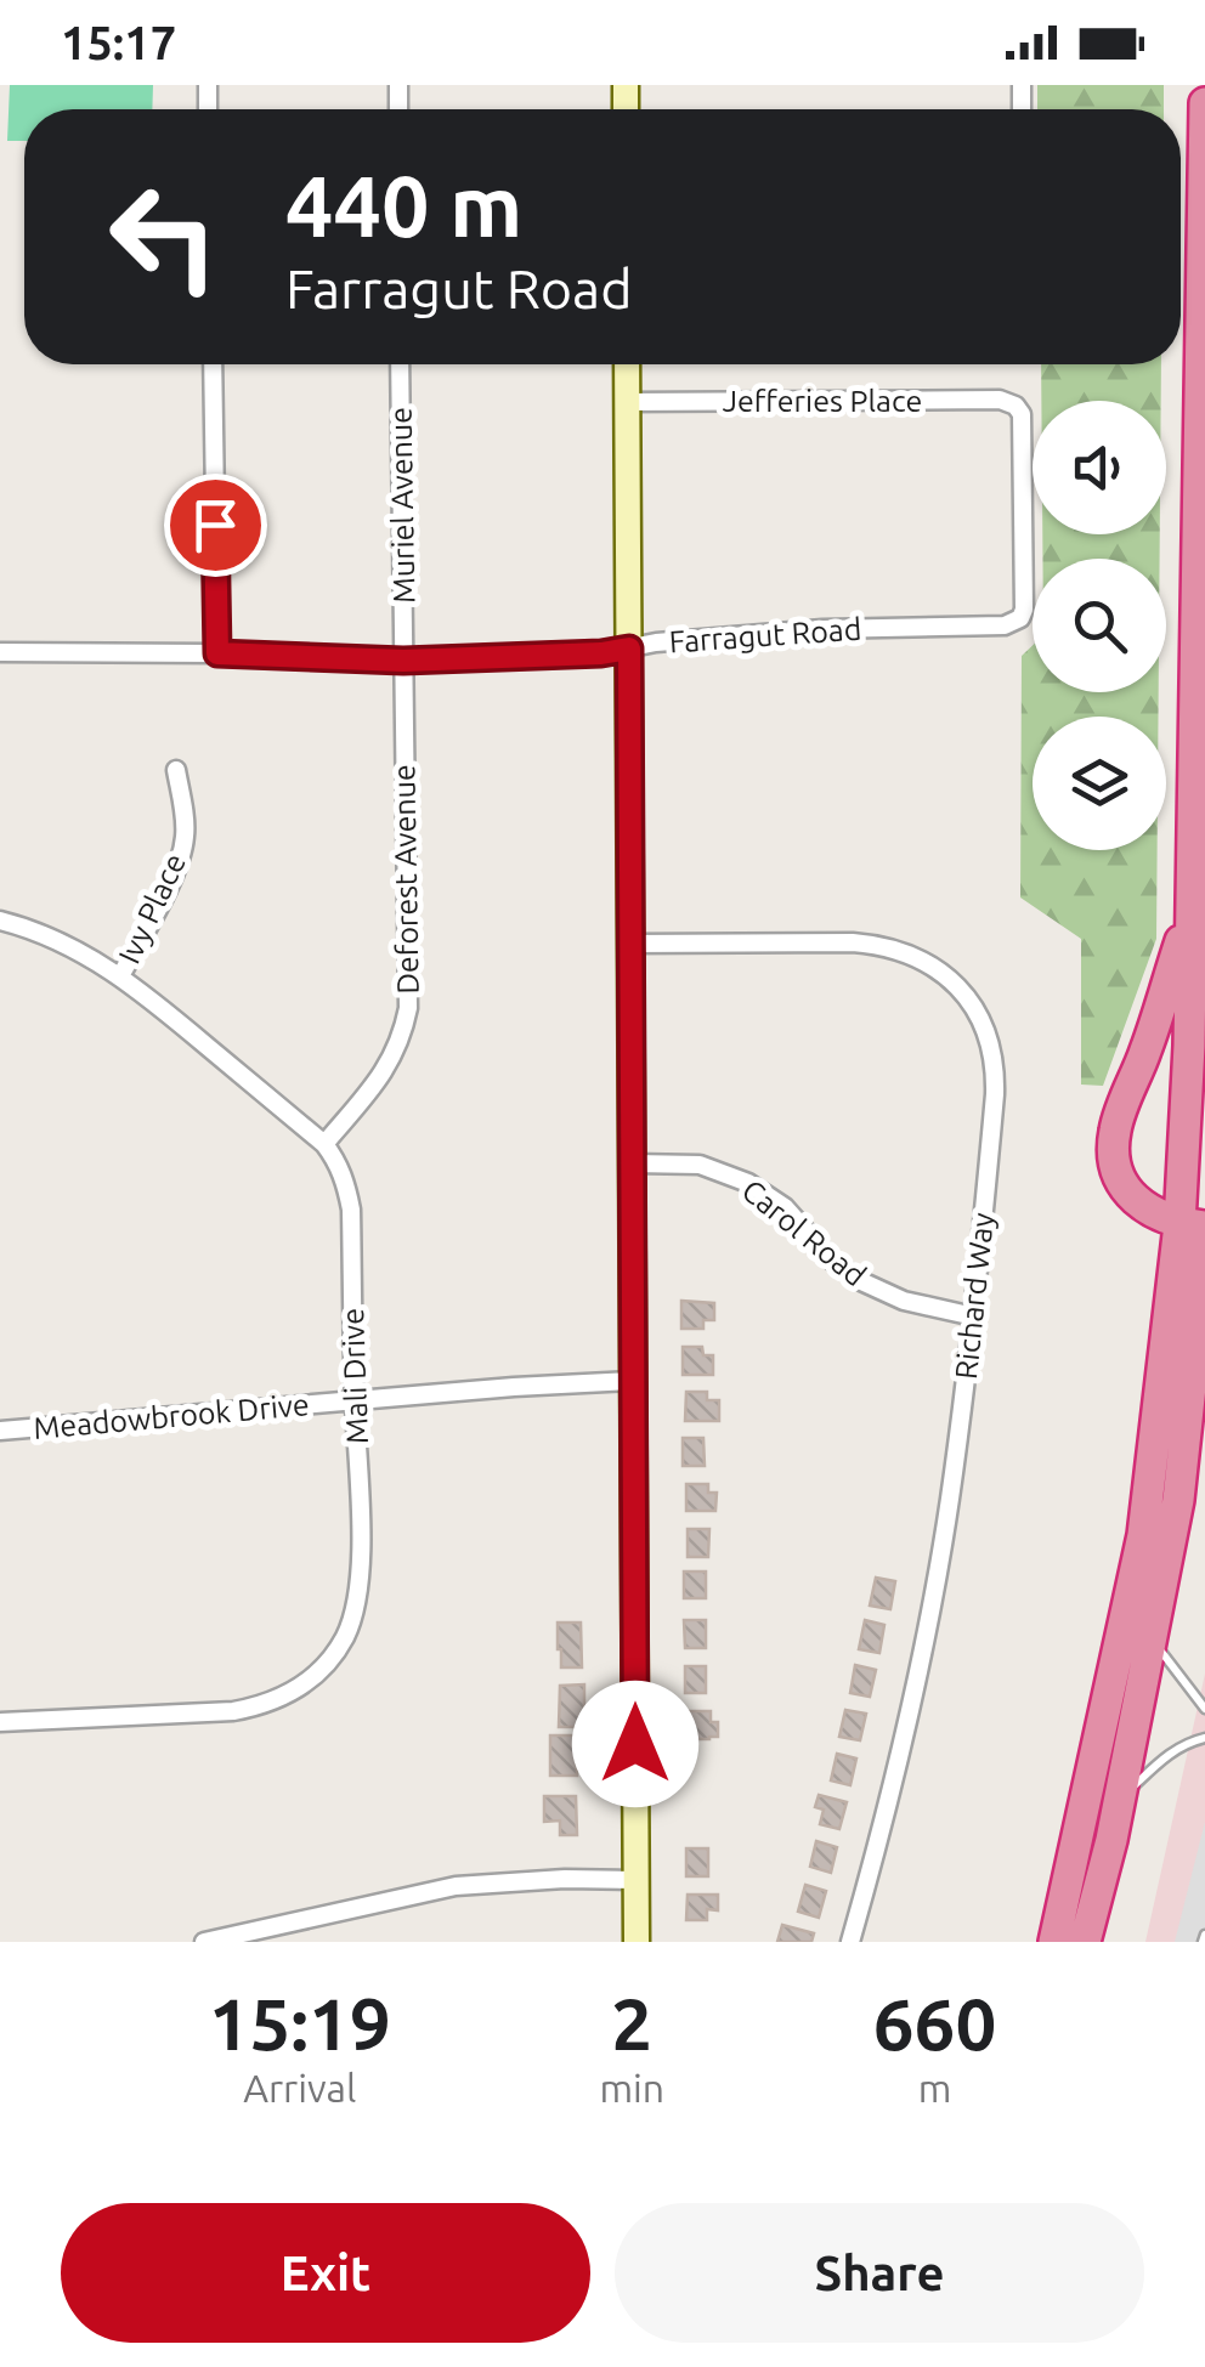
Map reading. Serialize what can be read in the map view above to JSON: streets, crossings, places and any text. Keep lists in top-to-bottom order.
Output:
{
  "streets": {
    "street": [
      "Jefferies Place",
      "Muriel Avenue",
      "Farragut Road",
      "Deforest Avenue",
      "Ivy Place",
      "Carol Road",
      "Richard Way",
      "Mali Drive",
      "Meadowbrook Drive"
    ]
  },
  "crossings": [
    ["Jefferies Place", "Farragut Road"],
    ["Muriel Avenue", "Farragut Road"],
    ["Muriel Avenue", "Deforest Avenue"],
    ["Farragut Road", "Deforest Avenue"],
    ["Deforest Avenue", "Mali Drive"],
    ["Ivy Place", "Mali Drive"],
    ["Carol Road", "Richard Way"],
    ["Mali Drive", "Meadowbrook Drive"]
  ],
  "page": {
    "status": "15:17",
    "turn": ["440 m", "Farragut Road"],
    "eta": [
      "15:19",
      "Arrival",
      "2",
      "min",
      "660",
      "m"
    ],
    "buttons": ["Exit", "Share"]
  }
}
